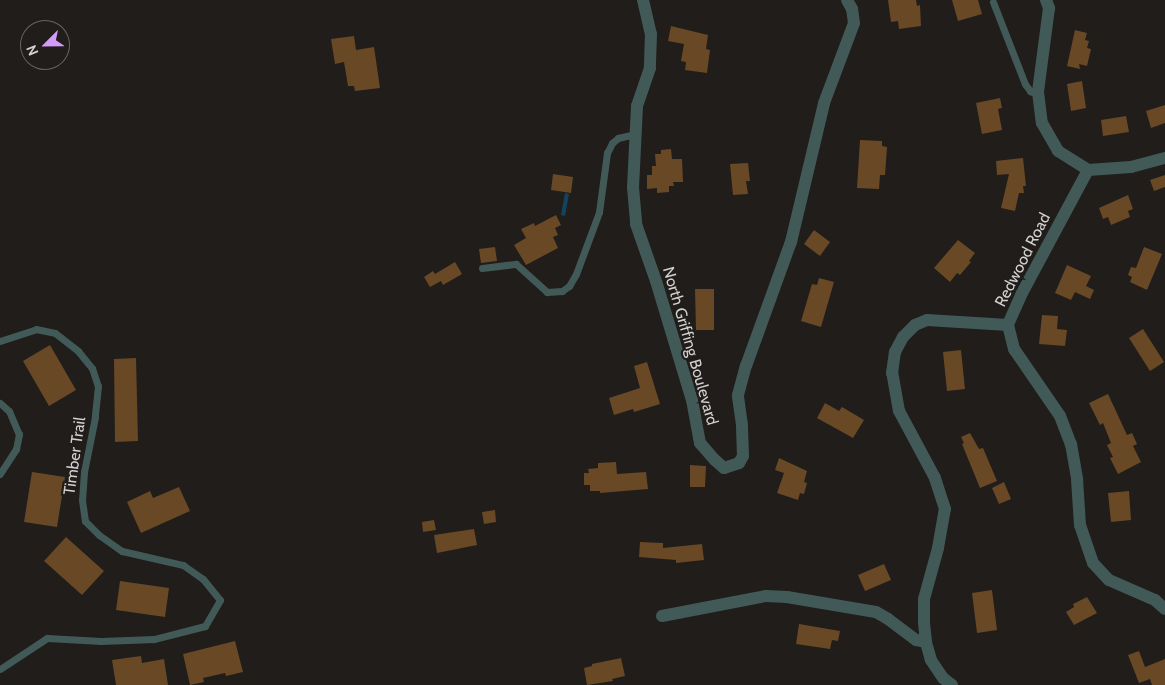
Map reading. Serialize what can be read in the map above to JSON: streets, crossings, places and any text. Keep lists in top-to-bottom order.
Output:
{
  "streets": {
    "street": ["Redwood Road", "North Griffing Boulevard"],
    "lane": ["Timber Trail"]
  },
  "north": "bottom left"
}
